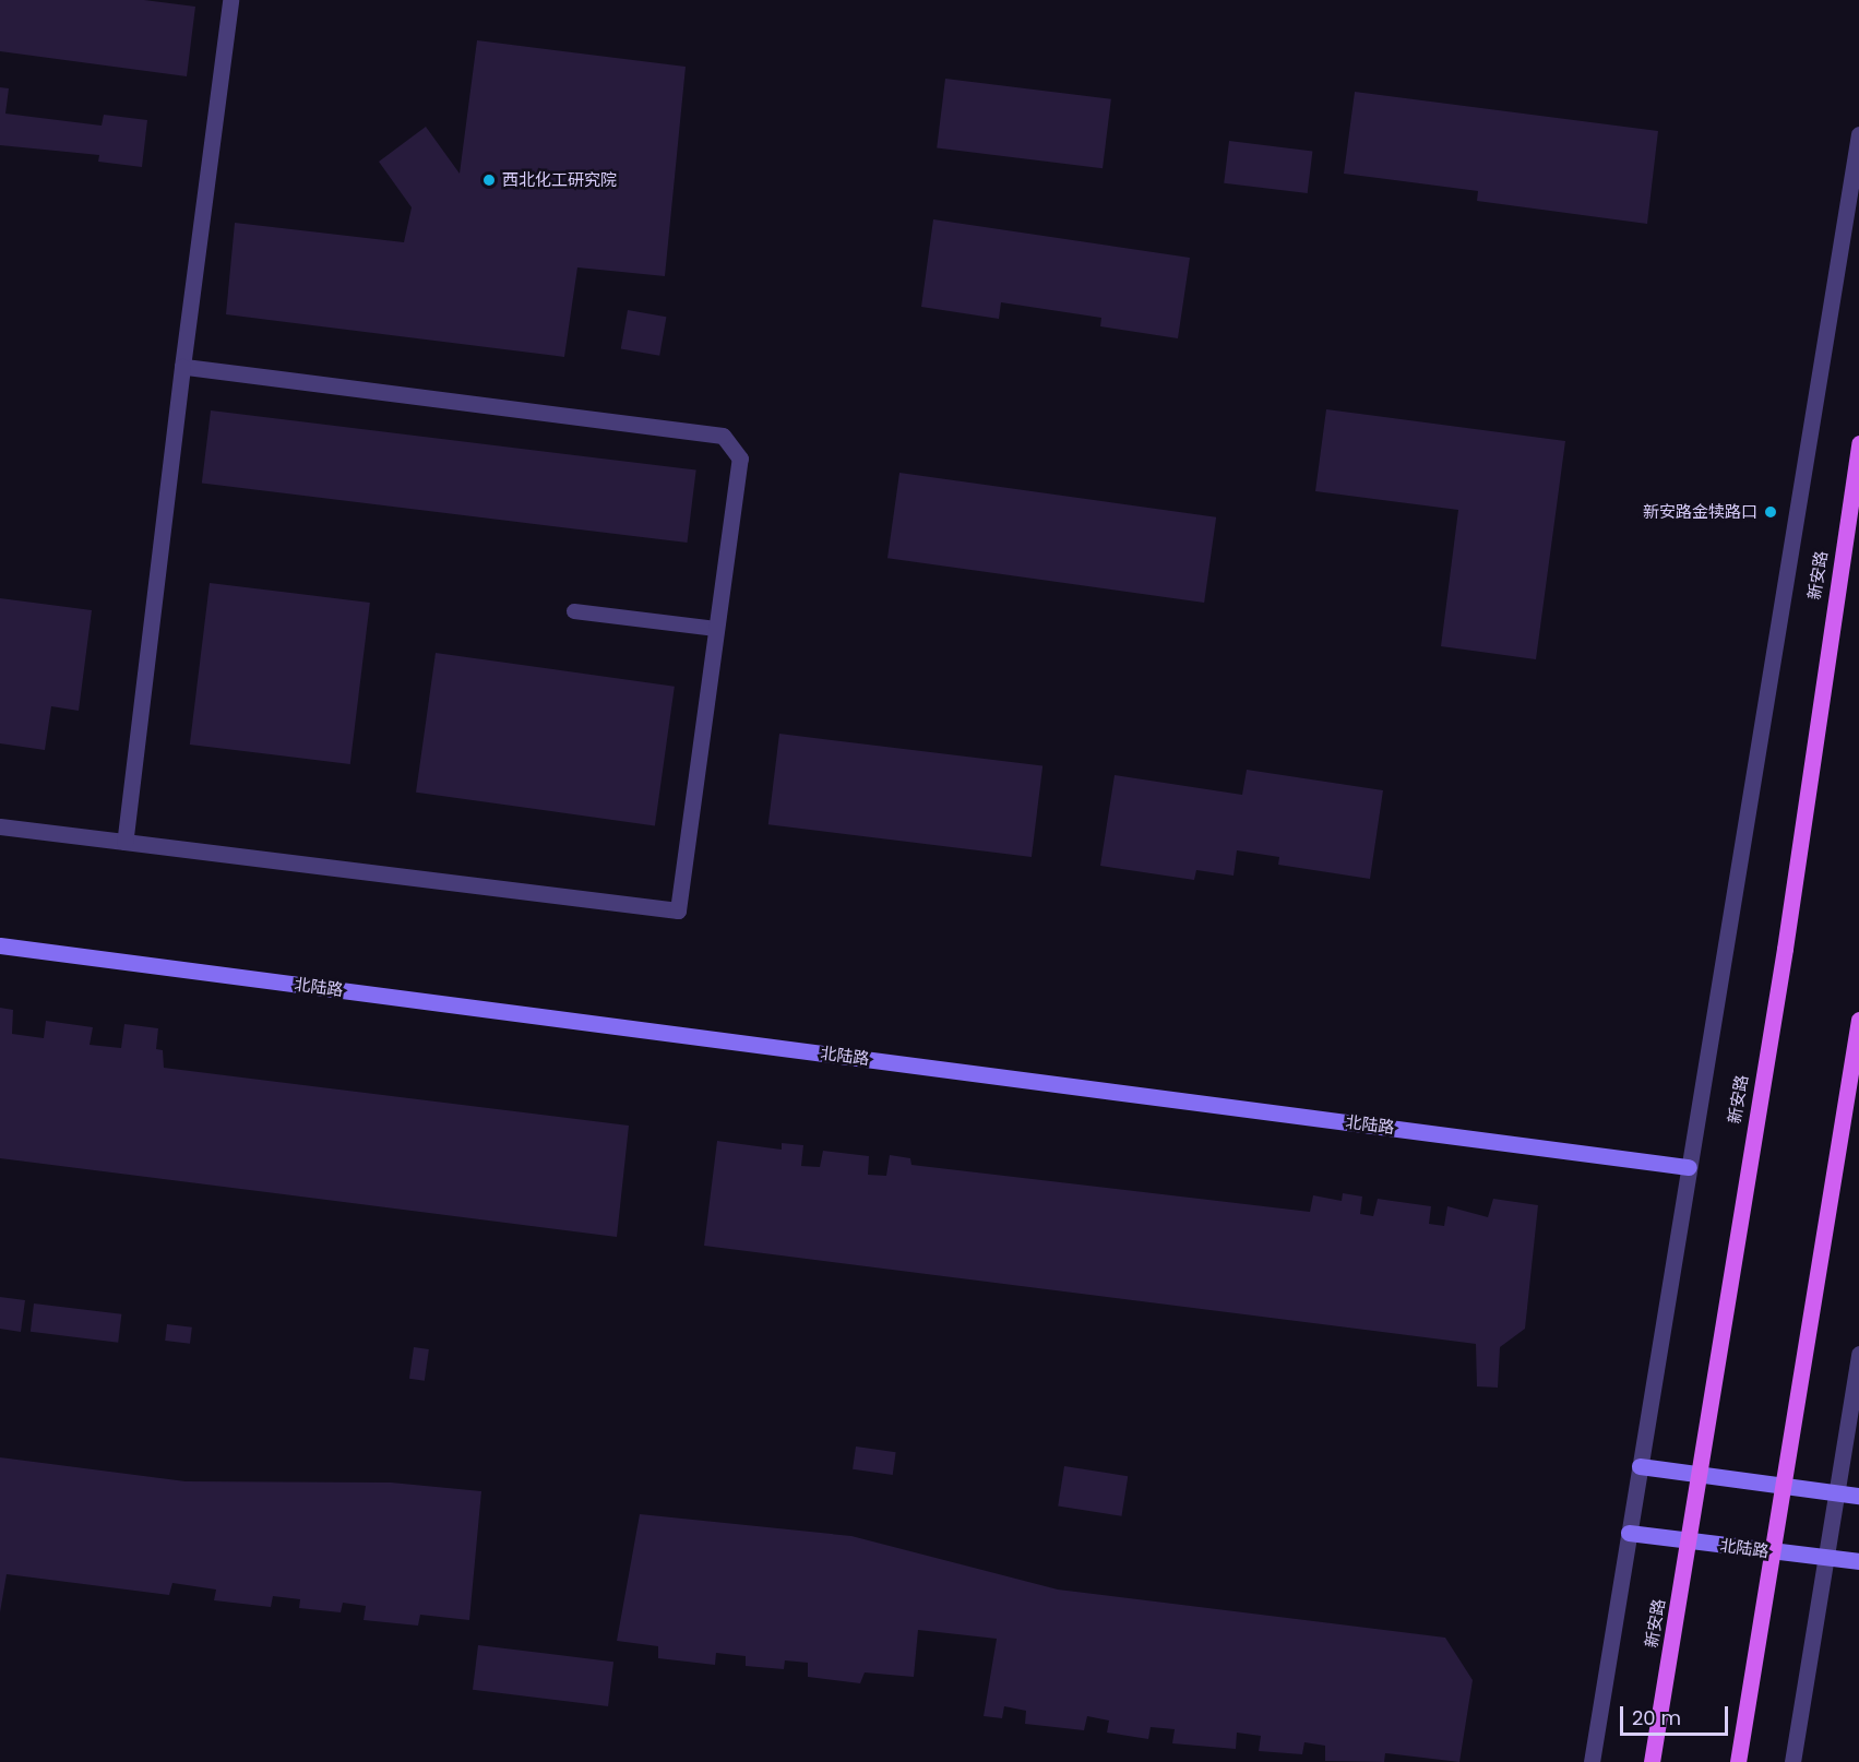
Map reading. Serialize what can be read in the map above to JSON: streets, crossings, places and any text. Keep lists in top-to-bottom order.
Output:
{
  "streets": {
    "main road": ["新安路"],
    "street": ["北陆路"]
  },
  "crossings": [
    ["新安路", "北陆路"]
  ],
  "places": ["西北化工研究院", "新安路金犊路口"],
  "scale_bar": "20 m"
}
